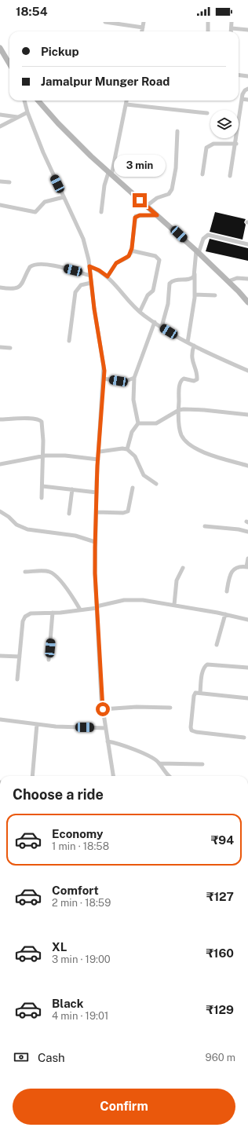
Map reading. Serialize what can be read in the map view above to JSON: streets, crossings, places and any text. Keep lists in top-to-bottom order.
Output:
{
  "page": {
    "status": "18:54",
    "banner": ["Pickup", "Jamalpur Munger Road"],
    "bubble": "3 min",
    "heading": "Choose a ride",
    "list": [
      {
        "name": "Economy",
        "note": "1 min · 18:58",
        "value": "₹94"
      },
      {
        "name": "Comfort",
        "note": "2 min · 18:59",
        "value": "₹127"
      },
      {
        "name": "XL",
        "note": "3 min · 19:00",
        "value": "₹160"
      },
      {
        "name": "Black",
        "note": "4 min · 19:01",
        "value": "₹129"
      }
    ],
    "pay": ["Cash", "960 m"],
    "buttons": "Confirm"
  }
}
